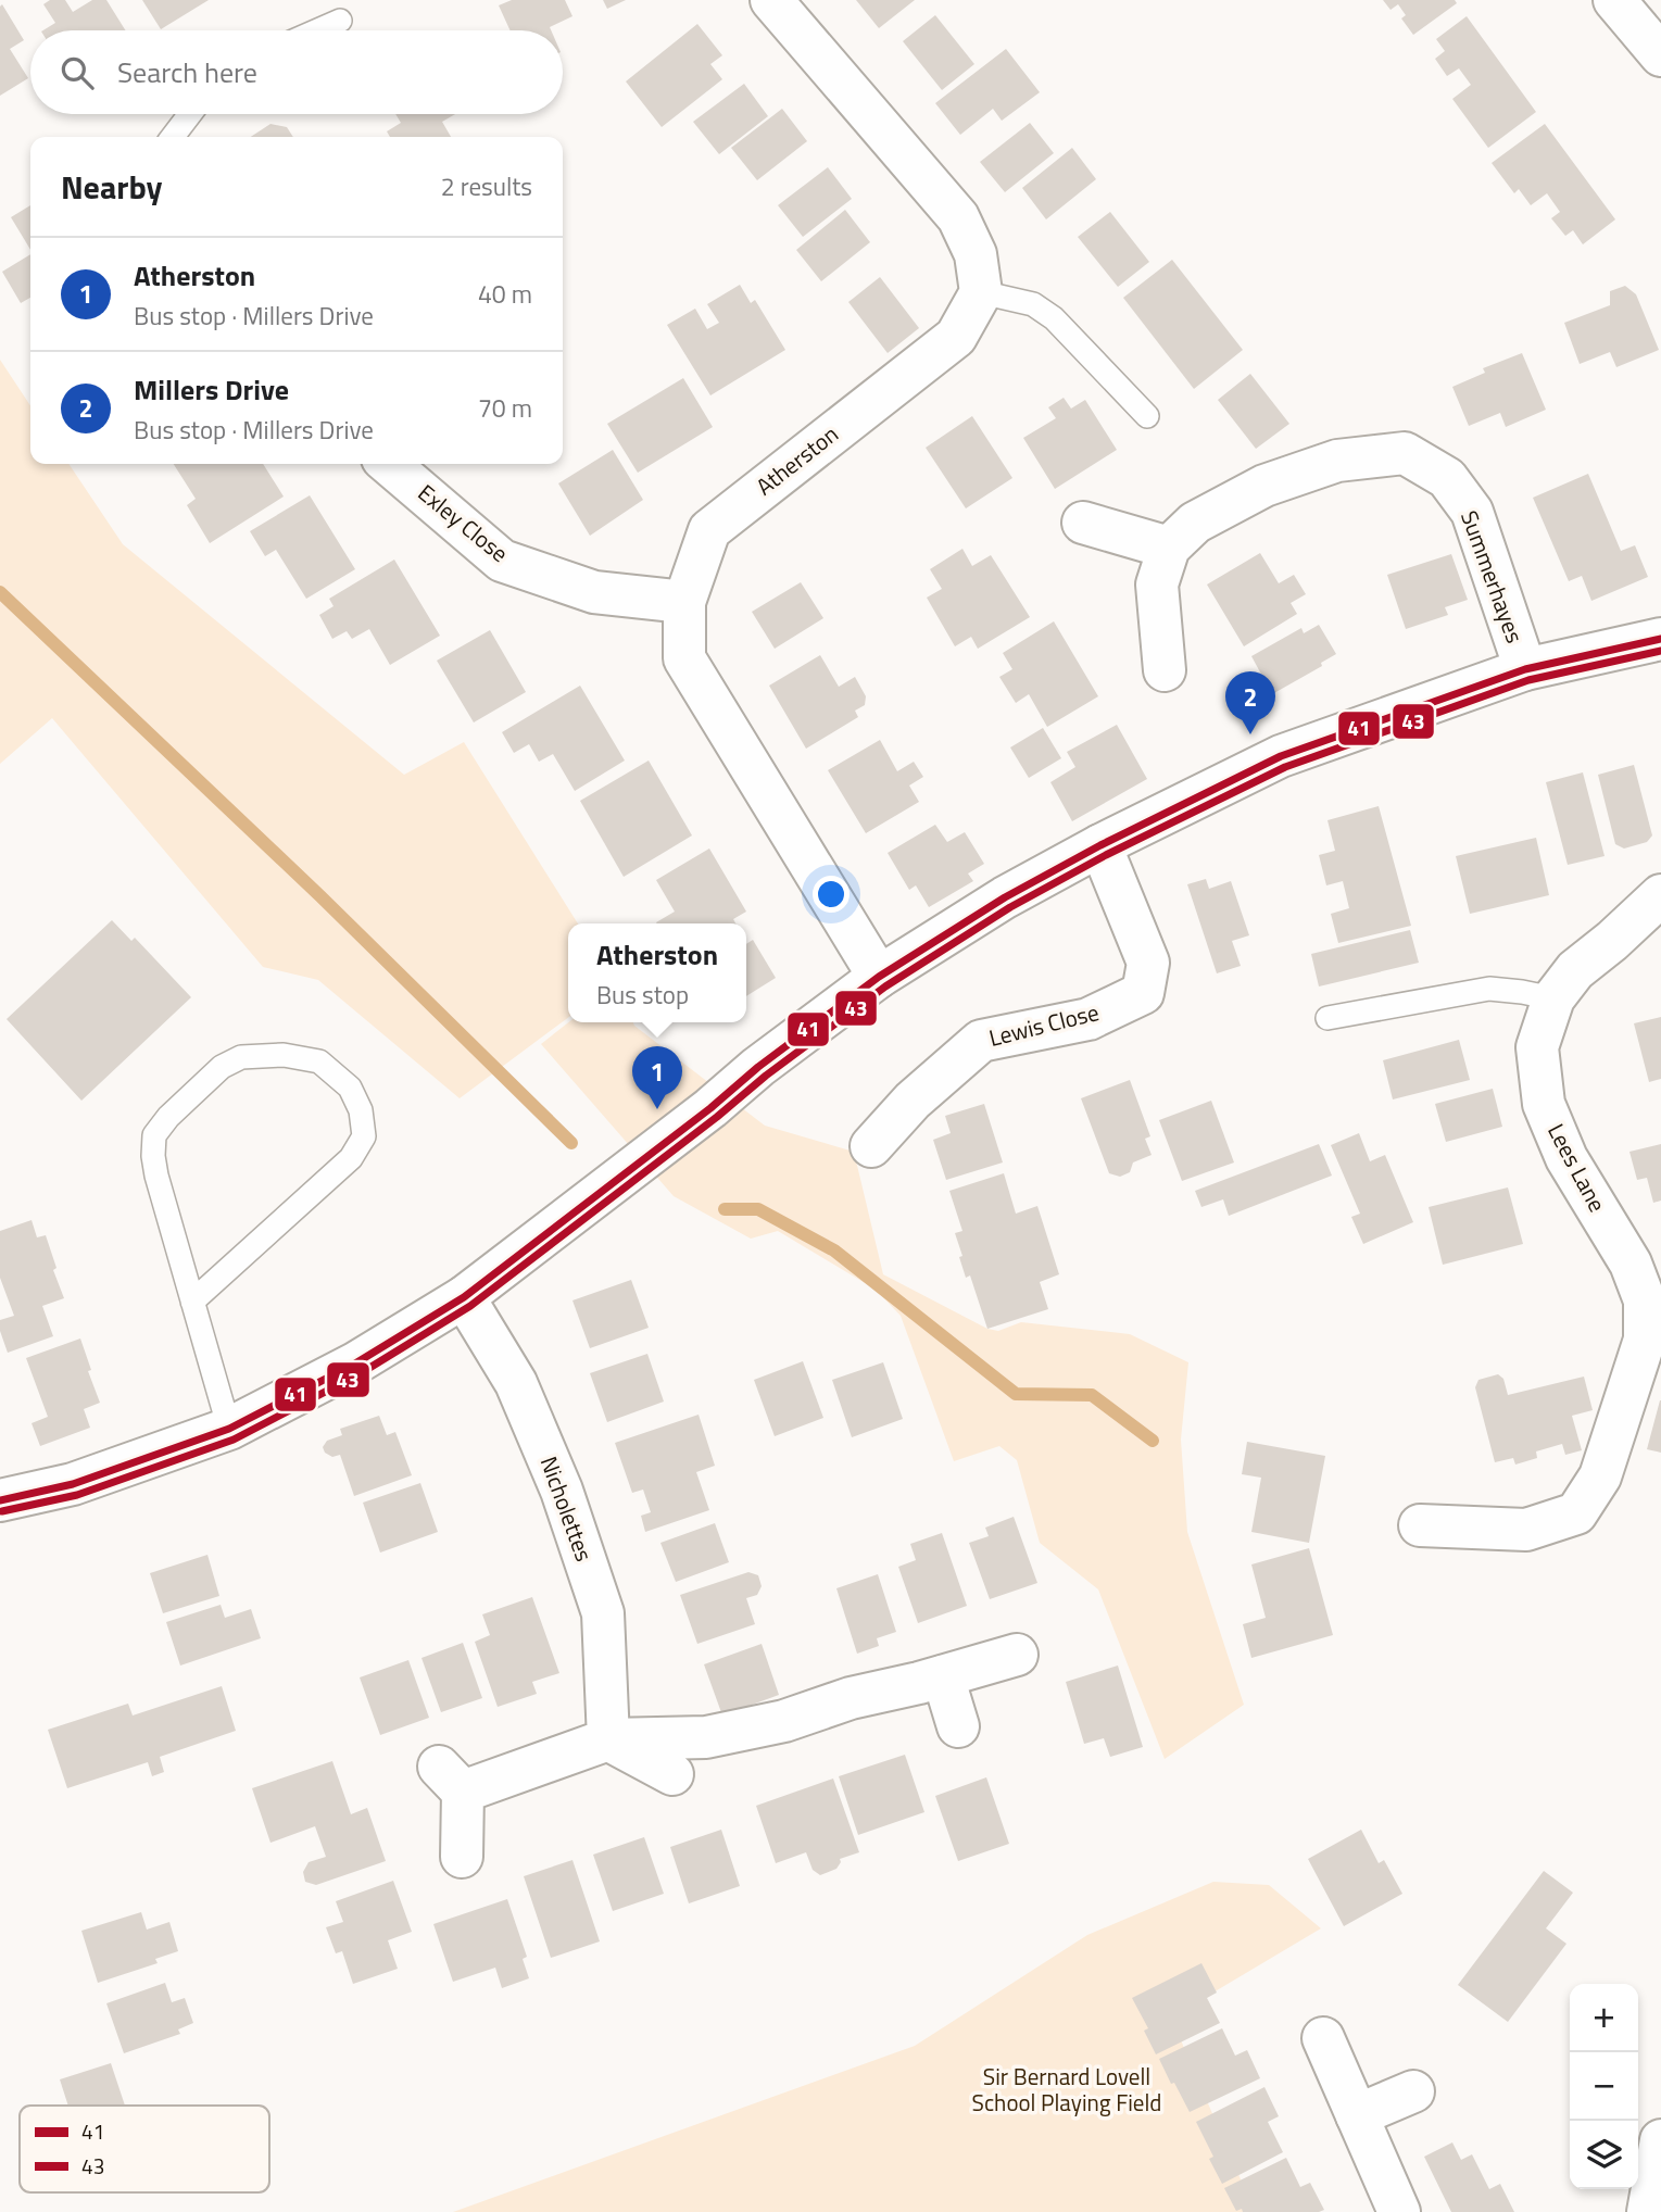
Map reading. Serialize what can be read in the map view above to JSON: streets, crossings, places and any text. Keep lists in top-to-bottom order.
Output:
{
  "streets": {
    "street": [
      "Atherston",
      "Exley Close",
      "Summerhayes",
      "Lewis Close",
      "Lees Lane",
      "Nicholettes"
    ]
  },
  "crossings": [
    ["Atherston", "Exley Close"]
  ],
  "parks": ["Sir Bernard Lovell School Playing Field"],
  "lines": ["transit line 41", "transit line 43"],
  "legend": ["41", "43"],
  "page": {
    "search": "Search here",
    "heading": ["Nearby", "2 results"],
    "list": [
      {
        "mark": "1",
        "name": "Atherston",
        "note": "Bus stop · Millers Drive",
        "value": "40 m"
      },
      {
        "mark": "2",
        "name": "Millers Drive",
        "note": "Bus stop · Millers Drive",
        "value": "70 m"
      }
    ],
    "pins": ["2", "1"],
    "popup": ["Atherston", "Bus stop"],
    "map_buttons": ["+", "−"]
  }
}
